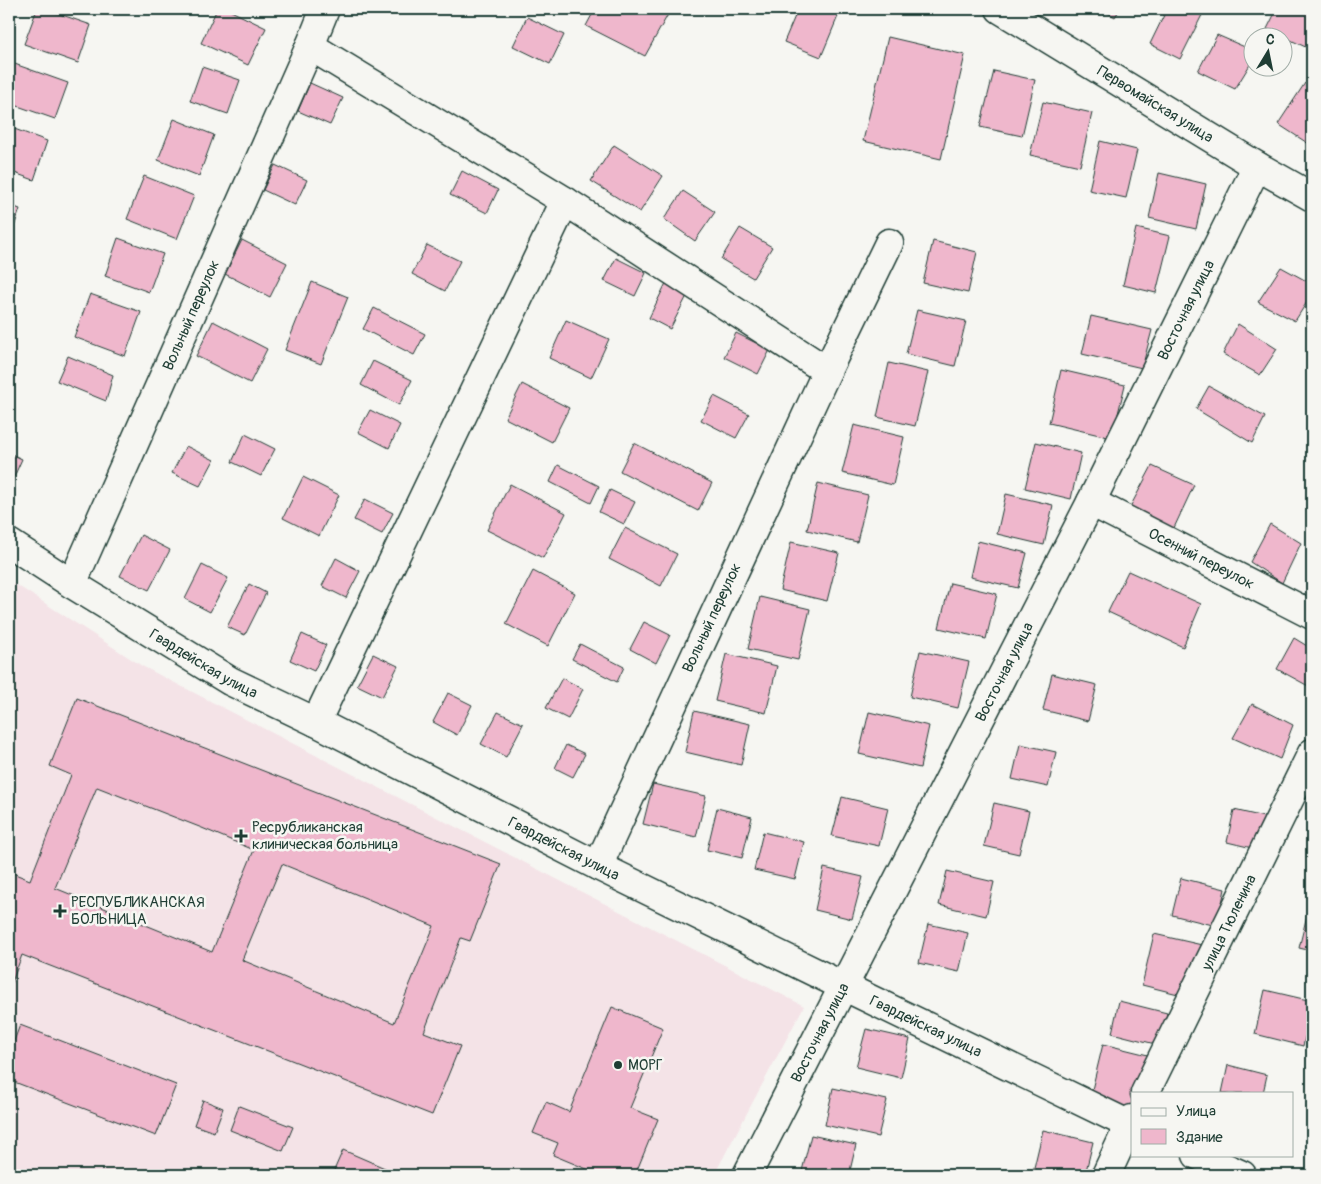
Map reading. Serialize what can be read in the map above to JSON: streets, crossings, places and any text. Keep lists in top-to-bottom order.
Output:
{
  "streets": {
    "street": [
      "Первомайская улица",
      "Восточная улица",
      "Вольный переулок",
      "Осенний переулок",
      "Гвардейская улица",
      "улица Тюленина"
    ]
  },
  "crossings": [
    ["Первомайская улица", "Восточная улица"],
    ["Восточная улица", "Осенний переулок"],
    ["Восточная улица", "Гвардейская улица"],
    ["Вольный переулок", "Гвардейская улица"]
  ],
  "places": {
    "health": ["Ресрубликанская клиническая больница", "РЕСПУБЛИКАНСКАЯ БОЛЬНИЦА"],
    "other": ["МОРГ"]
  },
  "legend": ["Улица", "Здание"],
  "north": "top"
}
